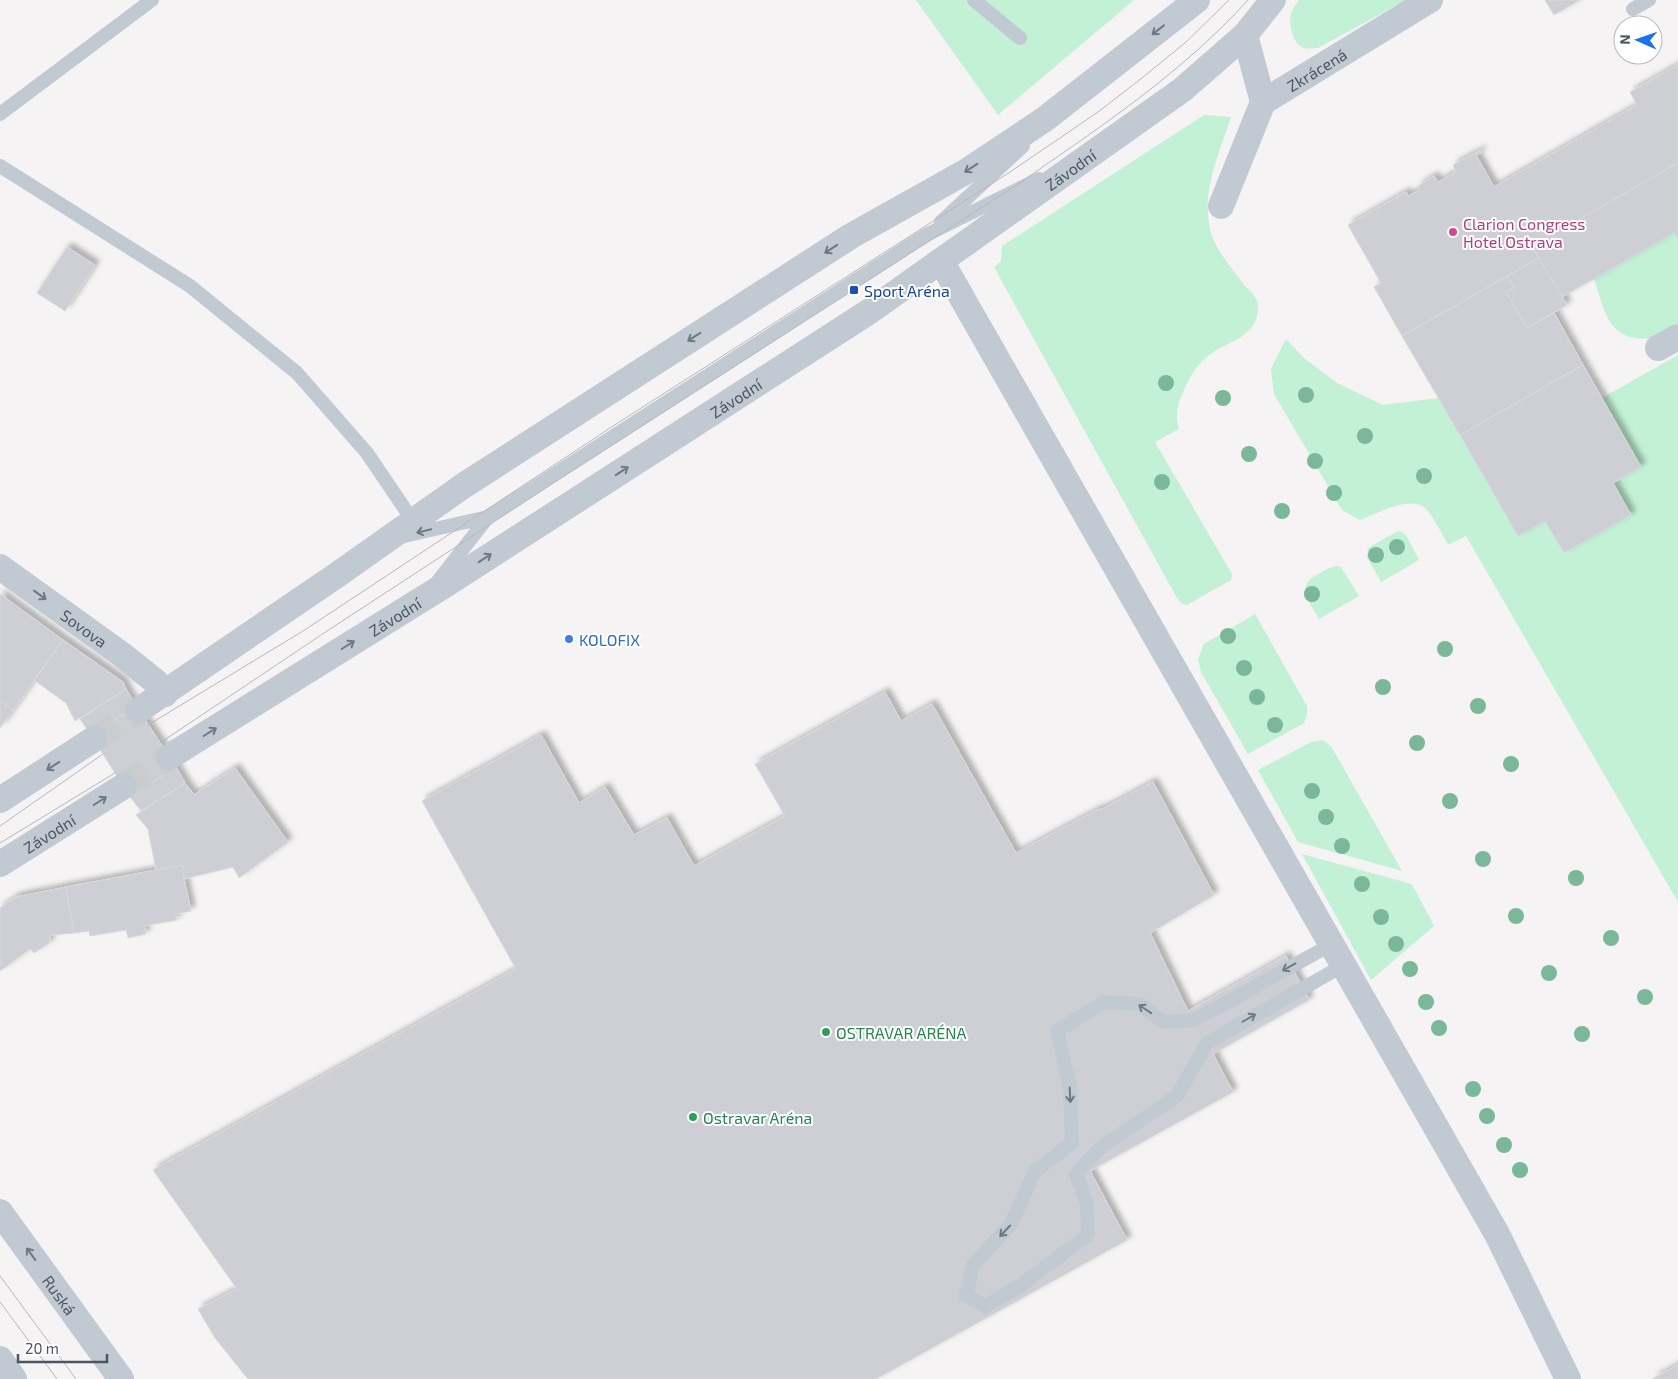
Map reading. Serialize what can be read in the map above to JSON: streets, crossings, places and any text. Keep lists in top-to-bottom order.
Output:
{
  "streets": {
    "street": [
      "Zkrácená",
      "Závodní",
      "Sovova",
      "Ruská"
    ]
  },
  "one_way": ["Sovova", "Ruská"],
  "places": {
    "other": [
      "Clarion Congress Hotel Ostrava",
      "KOLOFIX",
      "OSTRAVAR ARÉNA",
      "Ostravar Aréna"
    ],
    "transit": ["Sport Aréna"]
  },
  "scale_bar": "20 m",
  "north": "left"
}
